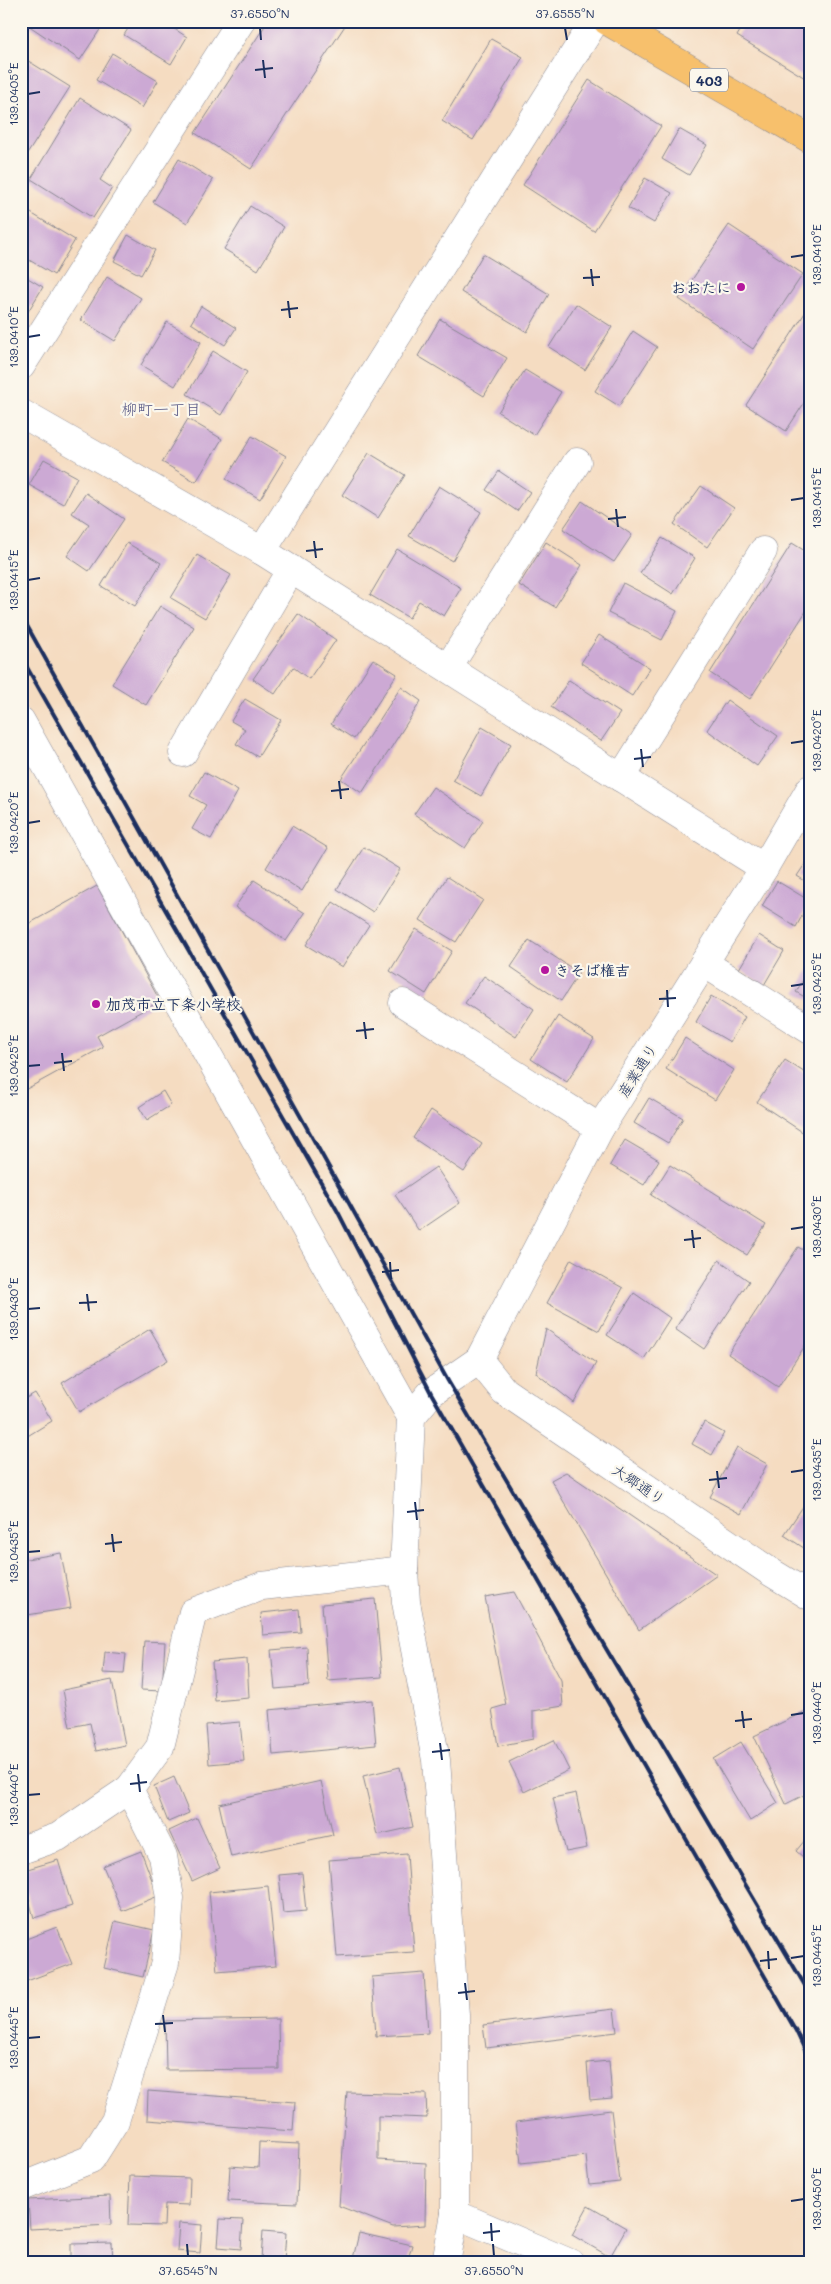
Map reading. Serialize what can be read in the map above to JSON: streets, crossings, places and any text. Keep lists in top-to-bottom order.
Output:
{
  "streets": {
    "highway": ["403"],
    "street": ["産業通り", "大郷通り"]
  },
  "crossings": [
    ["産業通り", "大郷通り"]
  ],
  "districts": ["柳町一丁目"],
  "places": ["おおたに", "きそば権吉", "加茂市立下条小学校"],
  "coordinates": [
    "37.6550°N",
    "37.6555°N",
    "139.0405°E",
    "139.0410°E",
    "139.0415°E",
    "139.0420°E",
    "139.0425°E",
    "139.0430°E",
    "139.0435°E",
    "139.0440°E",
    "139.0445°E",
    "139.0450°E",
    "37.6545°N"
  ]
}
